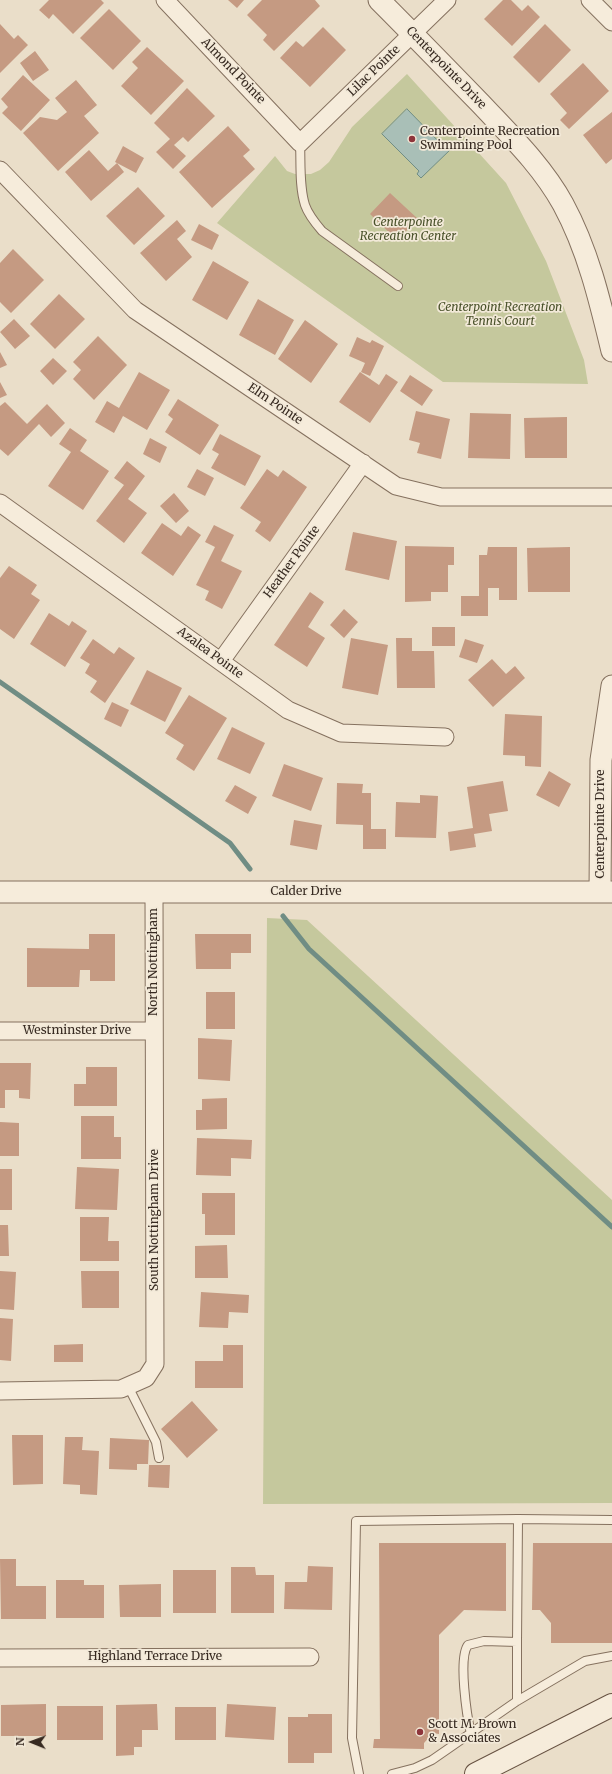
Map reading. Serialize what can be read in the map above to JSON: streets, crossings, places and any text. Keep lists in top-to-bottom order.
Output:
{
  "streets": {
    "street": [
      "Centerpointe Drive",
      "Almond Pointe",
      "Lilac Pointe",
      "Elm Pointe",
      "Heather Pointe",
      "Azalea Pointe",
      "Calder Drive",
      "North Nottingham",
      "Westminster Drive",
      "South Nottingham Drive",
      "Highland Terrace Drive"
    ]
  },
  "crossings": [
    ["Centerpointe Drive", "Lilac Pointe"],
    ["Centerpointe Drive", "Calder Drive"],
    ["Almond Pointe", "Lilac Pointe"],
    ["Elm Pointe", "Heather Pointe"],
    ["Heather Pointe", "Azalea Pointe"],
    ["Calder Drive", "North Nottingham"],
    ["North Nottingham", "Westminster Drive"],
    ["North Nottingham", "South Nottingham Drive"],
    ["Westminster Drive", "South Nottingham Drive"]
  ],
  "parks": ["Centerpointe Recreation Center", "Centerpoint Recreation Tennis Court"],
  "places": ["Centerpointe Recreation Swimming Pool", "Scott M. Brown & Associates"],
  "north": "left"
}
